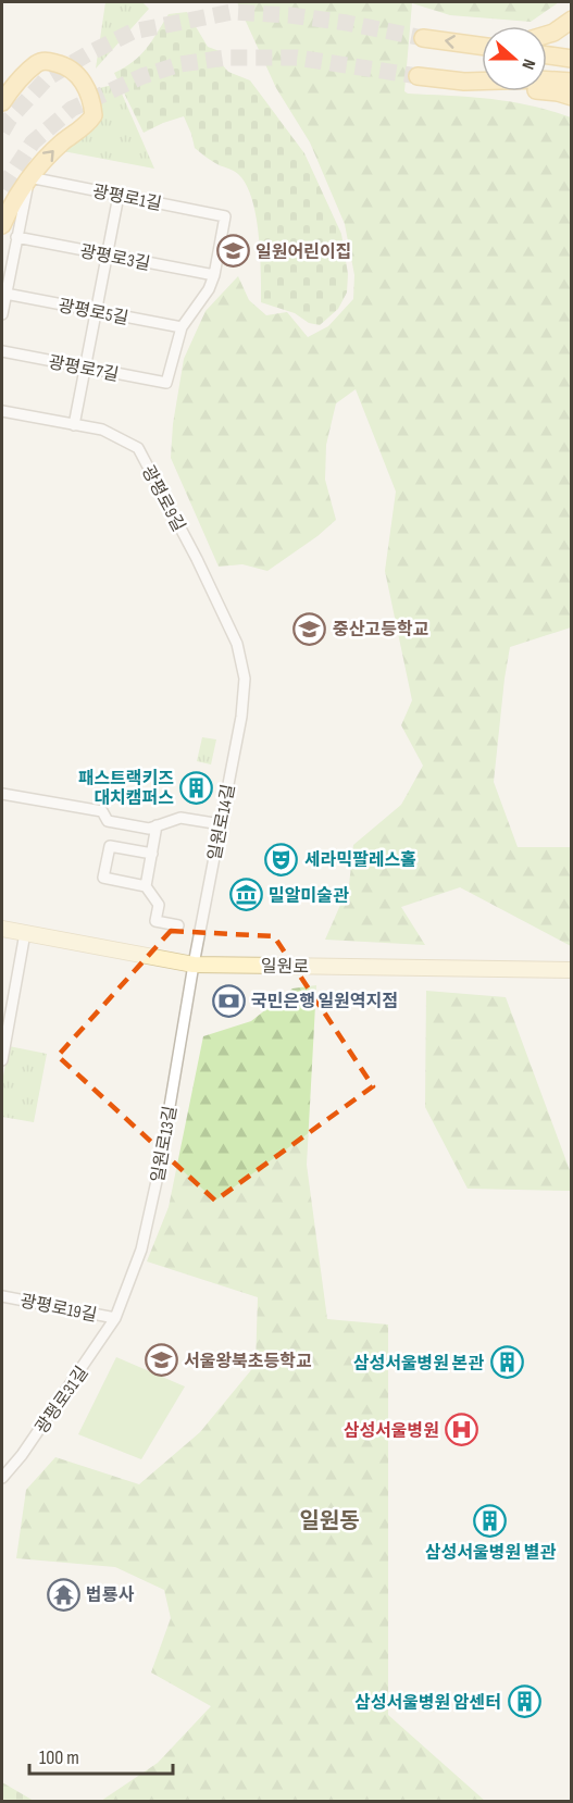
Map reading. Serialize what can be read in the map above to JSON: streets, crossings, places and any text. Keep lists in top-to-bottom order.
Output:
{
  "streets": {
    "street": [
      "광평로1길",
      "광평로3길",
      "광평로5길",
      "광평로7길",
      "광평로9길",
      "일원로14길",
      "일원로",
      "일원로13길",
      "광평로19길",
      "광평로31길"
    ]
  },
  "crossings": [
    ["광평로1길", "광평로3길"],
    ["광평로5길", "광평로7길"],
    ["광평로9길", "일원로14길"],
    ["일원로14길", "일원로"],
    ["일원로14길", "일원로13길"],
    ["일원로", "일원로13길"],
    ["일원로13길", "광평로19길"],
    ["일원로13길", "광평로31길"],
    ["광평로19길", "광평로31길"]
  ],
  "districts": ["일원동"],
  "places": {
    "school or university": ["일원어린이집", "중산고등학교", "서울왕북초등학교"],
    "building": [
      "패스트랙키즈 대치캠퍼스",
      "삼성서울병원 본관",
      "삼성서울병원 별관",
      "삼성서울병원 암센터"
    ],
    "theatre": ["세라믹팔레스홀"],
    "museum": ["밀알미술관"],
    "bank": ["국민은행 일원역지점"],
    "hospital": ["삼성서울병원"],
    "temple": ["법룡사"]
  },
  "scale_bar": "100 m",
  "north": "right"
}
